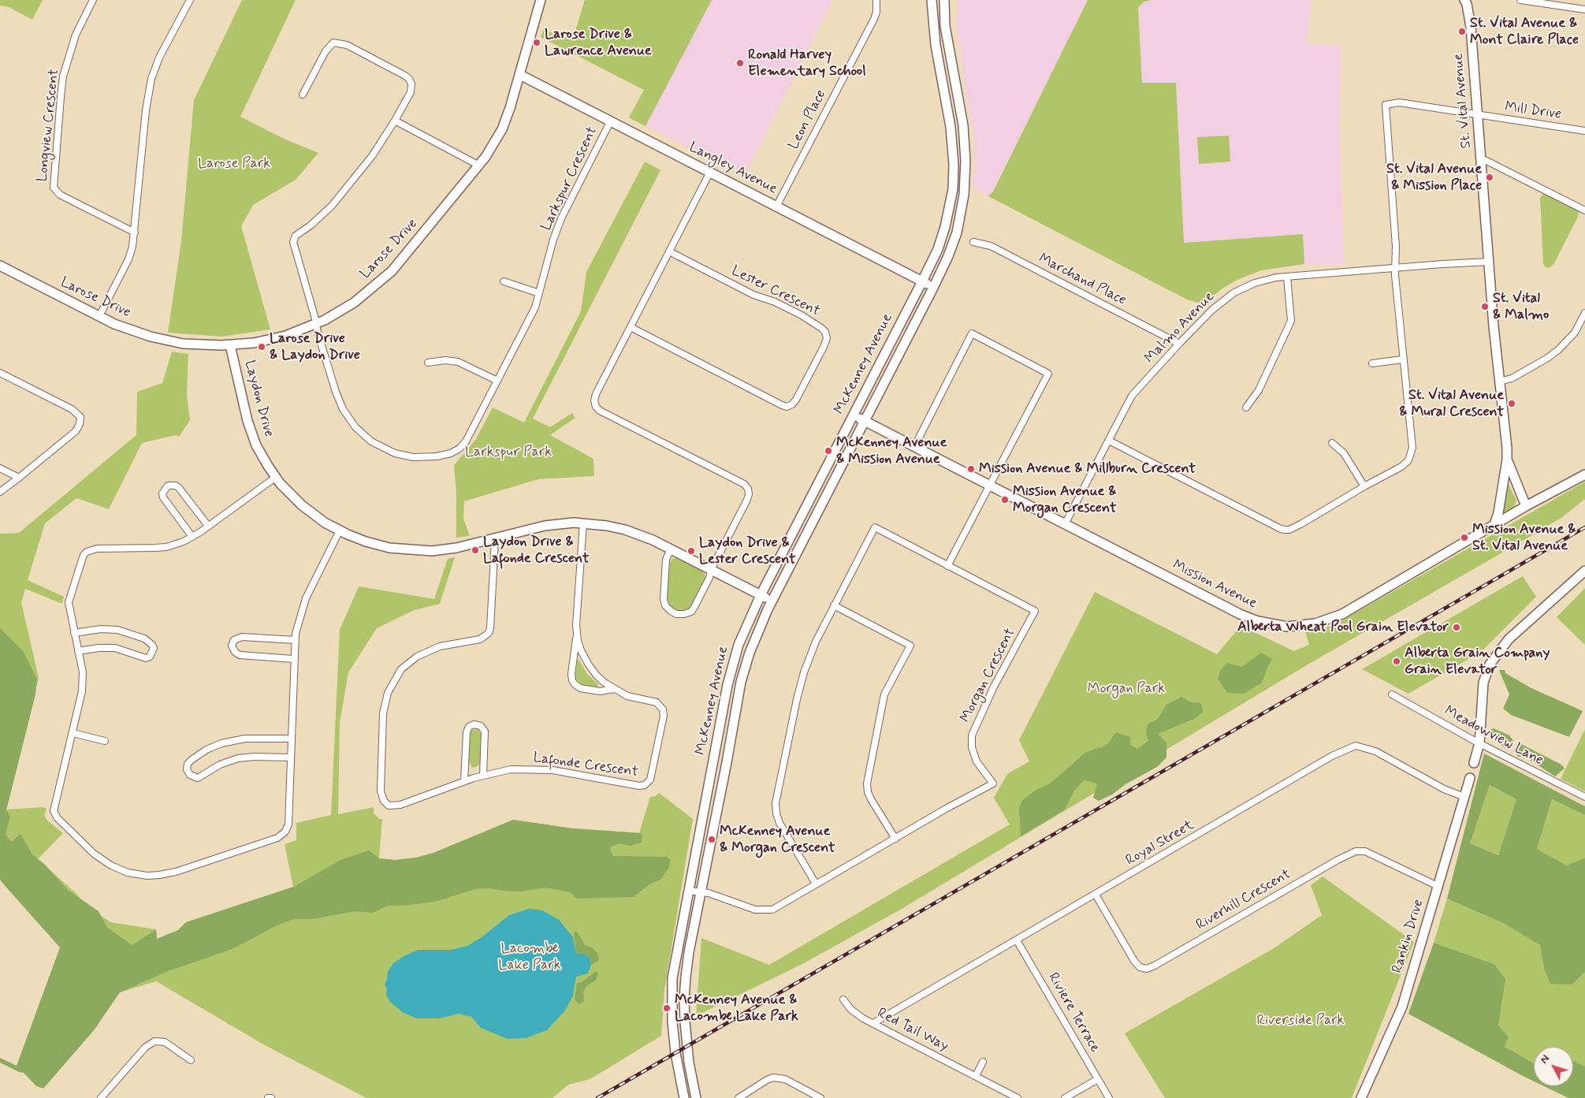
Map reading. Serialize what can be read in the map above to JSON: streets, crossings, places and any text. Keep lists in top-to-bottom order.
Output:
{
  "streets": {
    "street": [
      "St. Vital Avenue",
      "Mill Drive",
      "Leon Place",
      "Longview Crescent",
      "Langley Avenue",
      "Larkspur Crescent",
      "Larose Drive",
      "Marchand Place",
      "Lester Crescent",
      "Malmo Avenue",
      "McKenney Avenue",
      "Laydon Drive",
      "Mission Avenue",
      "Morgan Crescent",
      "Meadowview Lane",
      "Lafonde Crescent",
      "Royal Street",
      "Riverhill Crescent",
      "Rankin Drive",
      "Riviere Terrace",
      "Red Tail Way"
    ]
  },
  "crossings": [
    ["St. Vital Avenue", "Mill Drive"],
    ["St. Vital Avenue", "Malmo Avenue"],
    ["St. Vital Avenue", "Mission Avenue"],
    ["Mill Drive", "Malmo Avenue"],
    ["Leon Place", "Langley Avenue"],
    ["Langley Avenue", "Larkspur Crescent"],
    ["Langley Avenue", "Larose Drive"],
    ["Langley Avenue", "McKenney Avenue"],
    ["Larkspur Crescent", "Larose Drive"],
    ["Larose Drive", "Laydon Drive"],
    ["Marchand Place", "Malmo Avenue"],
    ["Malmo Avenue", "Mission Avenue"],
    ["McKenney Avenue", "Laydon Drive"],
    ["McKenney Avenue", "Mission Avenue"],
    ["McKenney Avenue", "Morgan Crescent"],
    ["Laydon Drive", "Lafonde Crescent"],
    ["Royal Street", "Riverhill Crescent"],
    ["Royal Street", "Rankin Drive"],
    ["Royal Street", "Riviere Terrace"],
    ["Royal Street", "Red Tail Way"],
    ["Riverhill Crescent", "Rankin Drive"]
  ],
  "parks": [
    "Larose Park",
    "Larkspur Park",
    "Morgan Park",
    "Lacombe Lake Park",
    "Riverside Park"
  ],
  "places": [
    "St. Vital Avenue & Mont Claire Place",
    "Larose Drive & Lawrence Avenue",
    "Ronald Harvey Elementary School",
    "St. Vital Avenue & Mission Place",
    "St. Vital & Malmo",
    "Larose Drive & Laydon Drive",
    "St. Vital Avenue & Mural Crescent",
    "McKenney Avenue & Mission Avenue",
    "Mission Avenue & Millburn Crescent",
    "Mission Avenue & Morgan Crescent",
    "Mission Avenue & St. Vital Avenue",
    "Laydon Drive & Lafonde Crescent",
    "Laydon Drive & Lester Crescent",
    "Alberta Wheat Pool Grain Elevator",
    "Alberta Grain Company Grain Elevator",
    "McKenney Avenue & Morgan Crescent",
    "McKenney Avenue & Lacombe Lake Park"
  ],
  "north": "top left"
}
